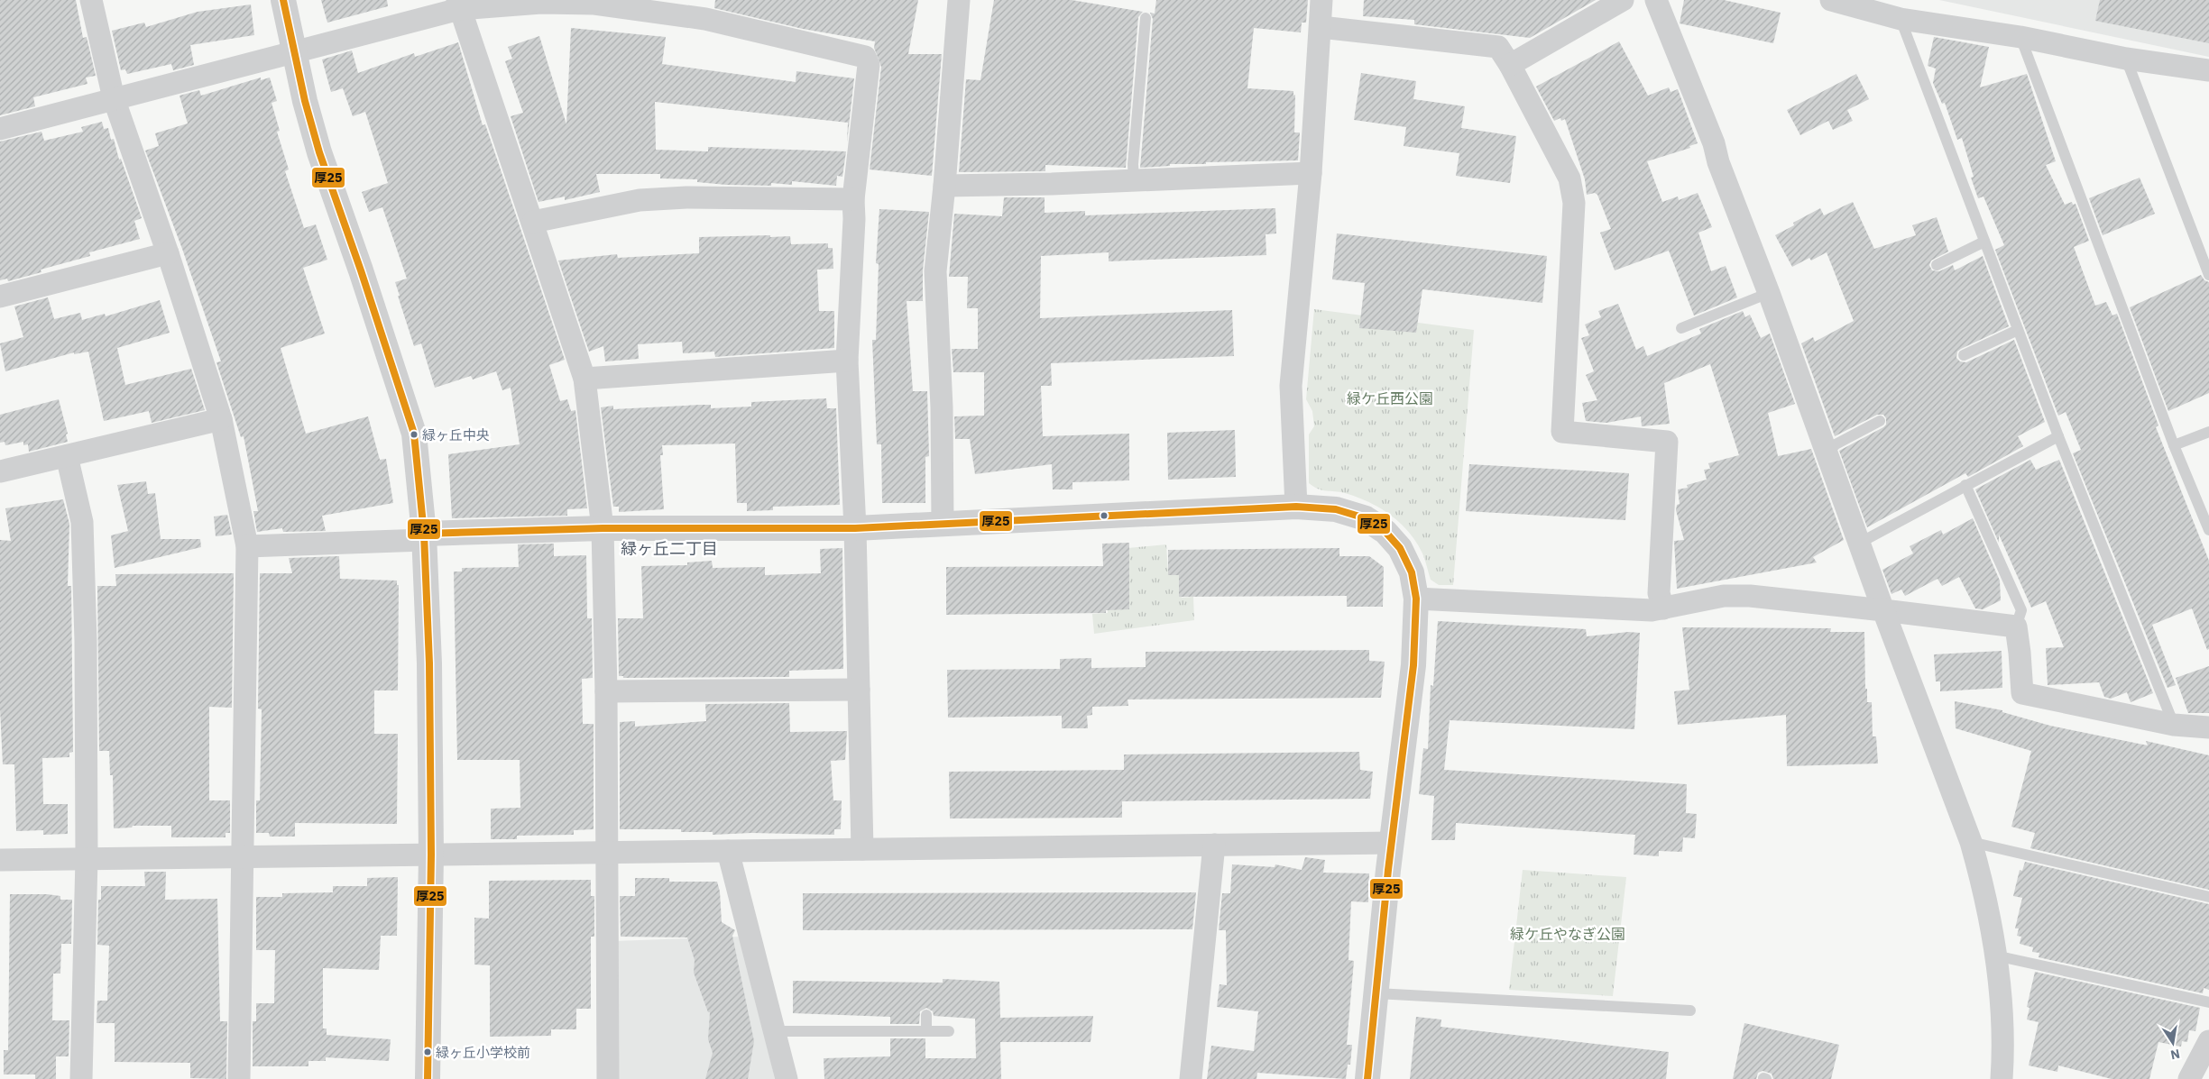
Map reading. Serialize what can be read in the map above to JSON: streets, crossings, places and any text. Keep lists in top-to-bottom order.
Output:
{
  "districts": ["緑ヶ丘二丁目"],
  "parks": ["緑ケ丘西公園", "緑ケ丘やなぎ公園"],
  "places": ["緑ヶ丘中央", "緑ヶ丘小学校前"],
  "lines": ["transit line 厚25"],
  "north": "bottom"
}
